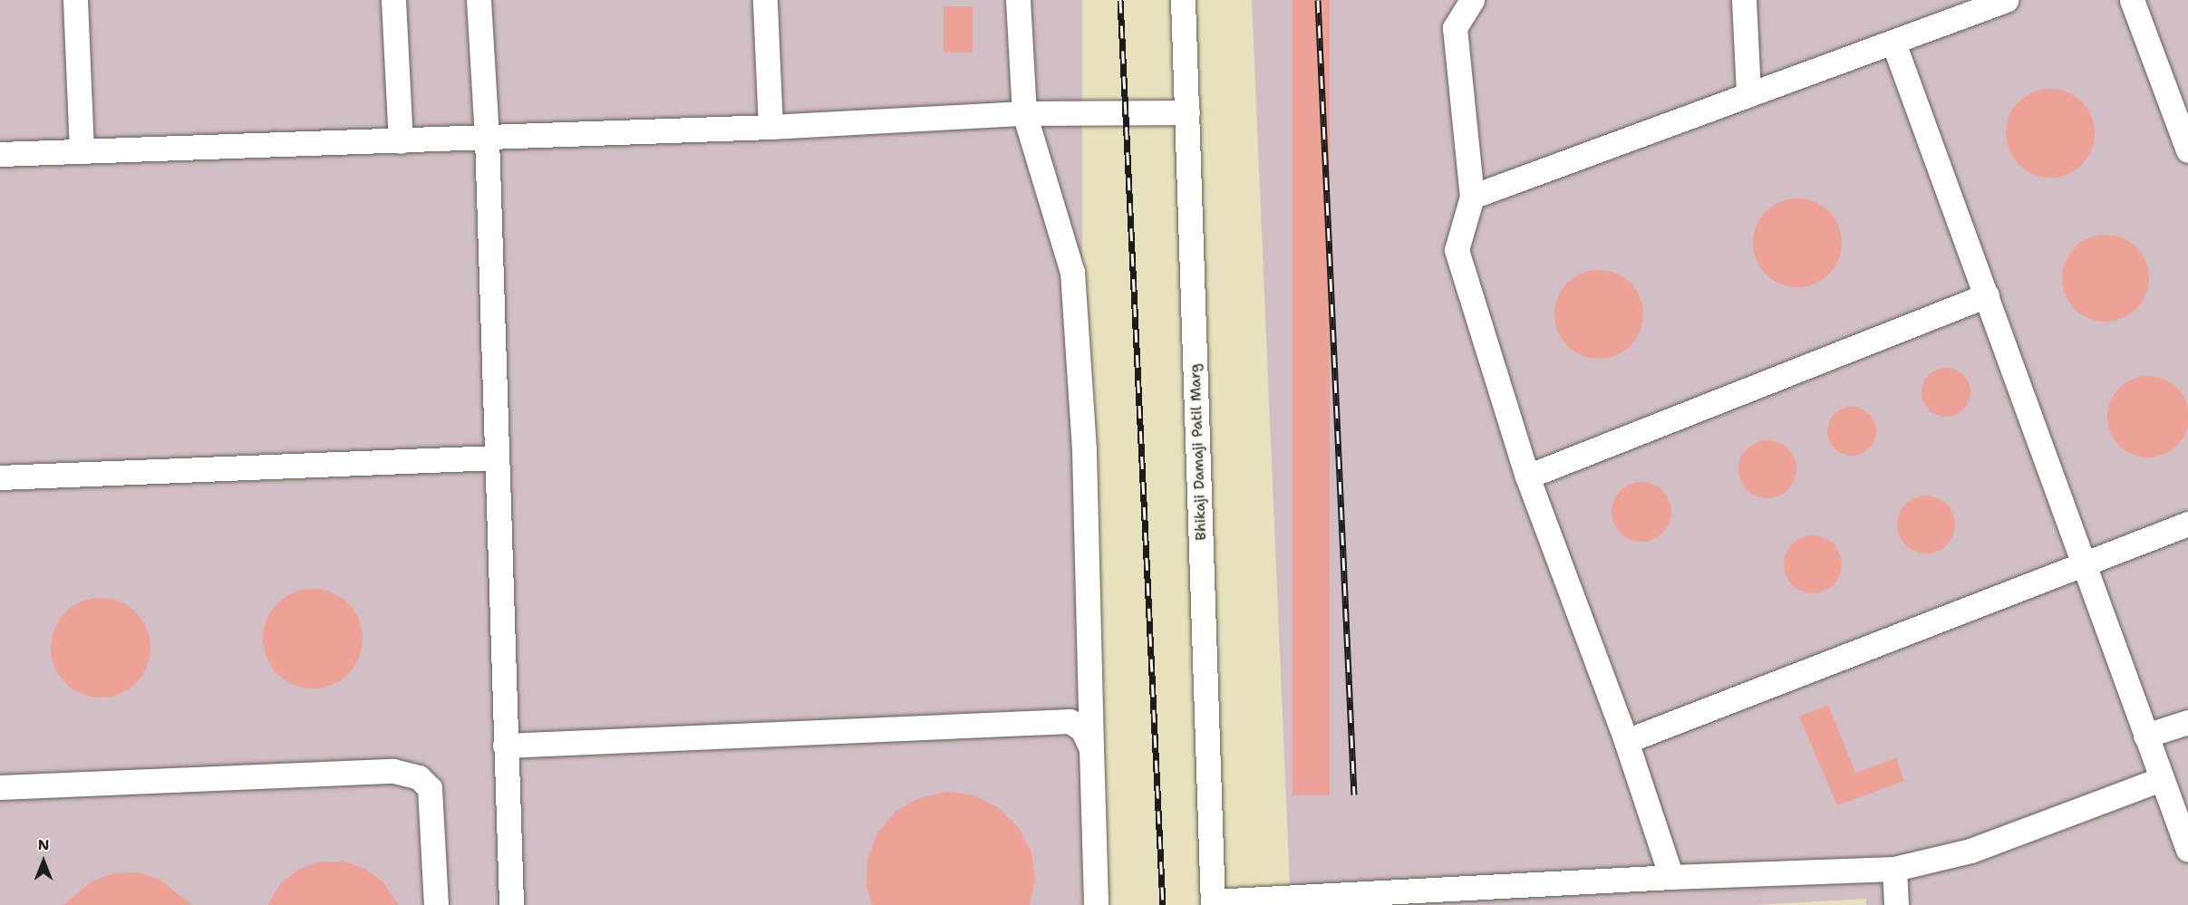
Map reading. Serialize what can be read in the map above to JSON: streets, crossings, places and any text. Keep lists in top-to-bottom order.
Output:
{
  "streets": {
    "street": ["Bhikaji Damaji Patil Marg"]
  },
  "north": "top"
}
